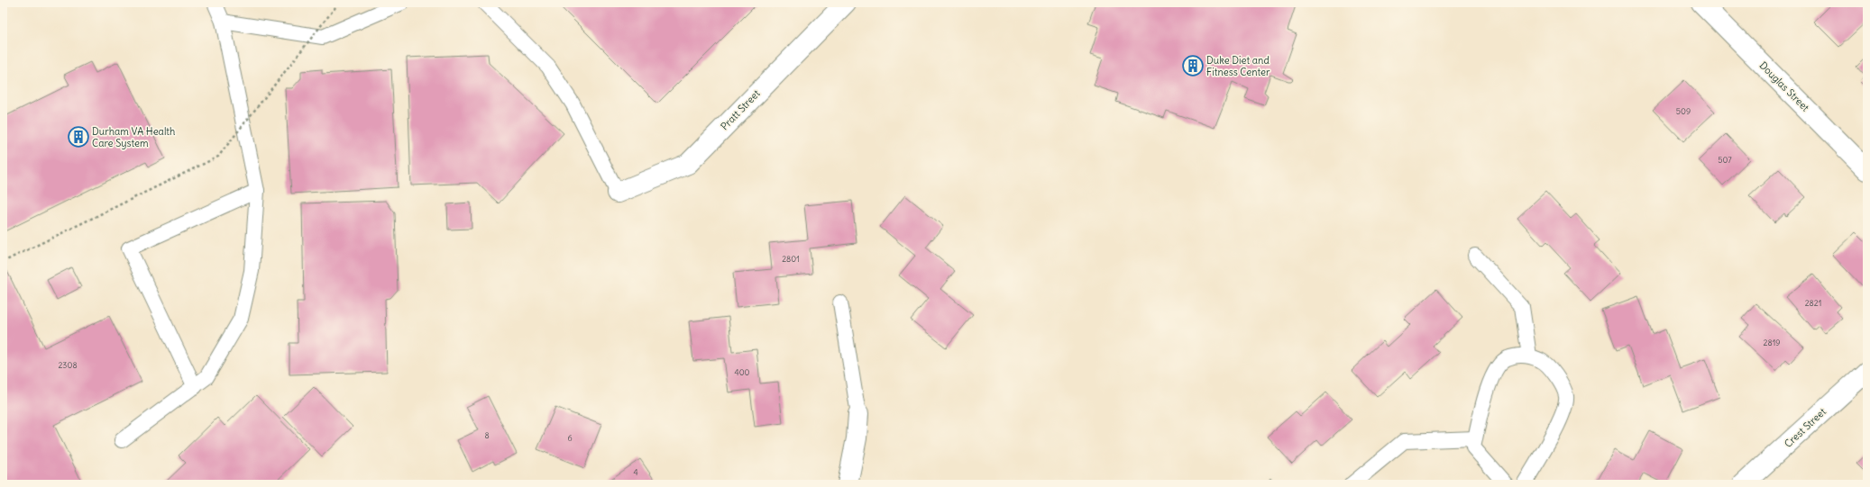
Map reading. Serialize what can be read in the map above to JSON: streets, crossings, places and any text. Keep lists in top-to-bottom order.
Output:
{
  "streets": {
    "street": ["Douglas Street", "Pratt Street", "Crest Street"]
  },
  "places": {
    "building": ["Duke Diet and Fitness Center", "Durham VA Health Care System"]
  },
  "house_numbers": [
    "509",
    "507",
    "2801",
    "2821",
    "2819",
    "2308",
    "400",
    "8",
    "6",
    "4"
  ]
}
